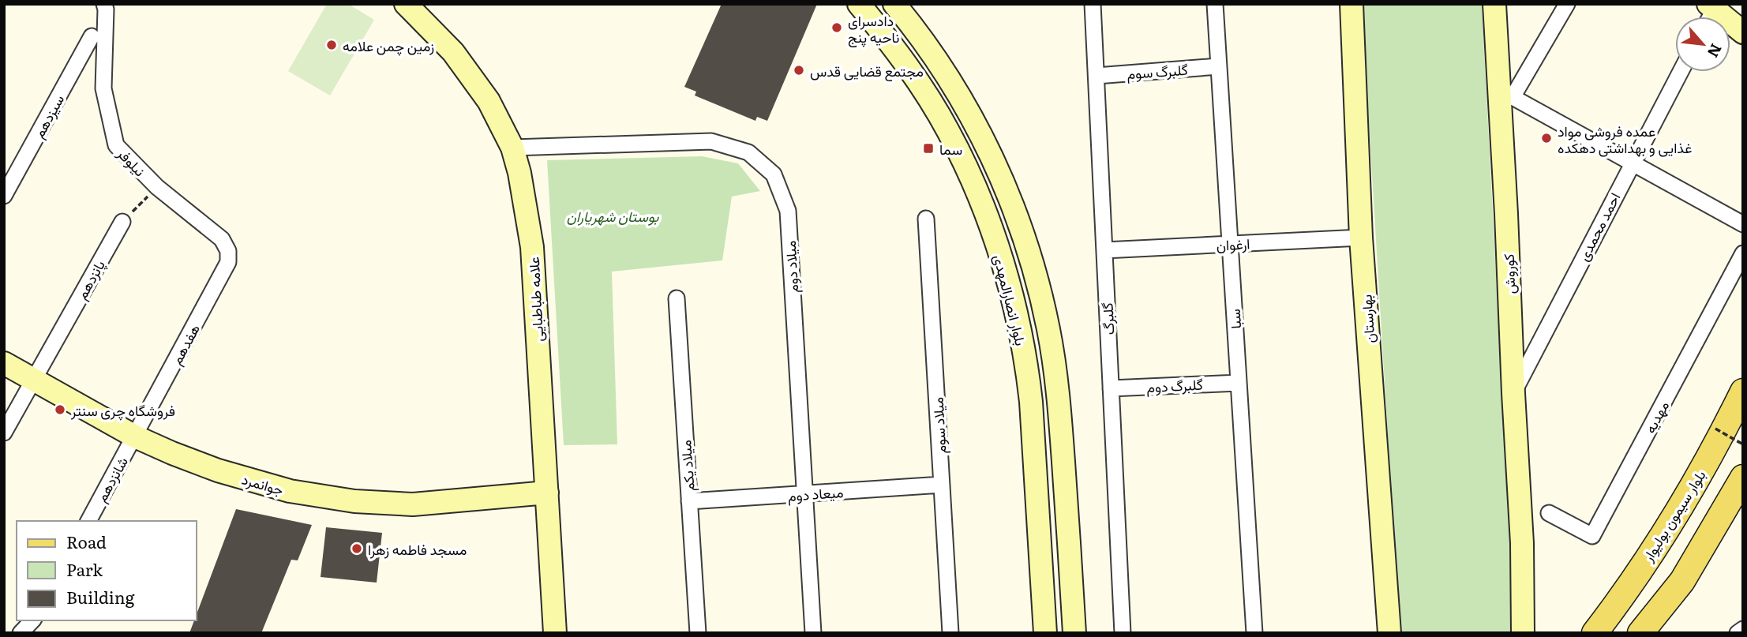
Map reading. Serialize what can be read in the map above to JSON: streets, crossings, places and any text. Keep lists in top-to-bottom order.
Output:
{
  "streets": {
    "main road": ["بلوار سیمون بولیوار"],
    "street": [
      "گلبرگ سوم",
      "سیزدهم",
      "نیلوفر",
      "احمد محمدی",
      "ارغوان",
      "میلاد دوم",
      "کوروش",
      "پانزدهم",
      "علامه طباطبایی",
      "بلوار انصارالمهدی",
      "گلبرگ",
      "سبا",
      "بهارستان",
      "هفدهم",
      "گلبرگ دوم",
      "مهدیه",
      "میلاد سوم",
      "میلاد یکم",
      "شانزدهم",
      "جوانمرد",
      "میعاد دوم"
    ]
  },
  "crossings": [
    ["گلبرگ سوم", "گلبرگ"],
    ["گلبرگ سوم", "سبا"],
    ["نیلوفر", "هفدهم"],
    ["احمد محمدی", "کوروش"],
    ["ارغوان", "گلبرگ"],
    ["ارغوان", "سبا"],
    ["ارغوان", "بهارستان"],
    ["میلاد دوم", "علامه طباطبایی"],
    ["میلاد دوم", "میعاد دوم"],
    ["پانزدهم", "جوانمرد"],
    ["علامه طباطبایی", "جوانمرد"],
    ["گلبرگ", "گلبرگ دوم"],
    ["سبا", "گلبرگ دوم"],
    ["هفدهم", "شانزدهم"],
    ["هفدهم", "جوانمرد"],
    ["میلاد سوم", "میعاد دوم"],
    ["میلاد یکم", "میعاد دوم"],
    ["شانزدهم", "جوانمرد"]
  ],
  "parks": ["بوستان شهریاران"],
  "places": {
    "other": [
      "دادسرای ناحیه پنج",
      "زمین چمن علامه",
      "مجتمع قضایی قدس",
      "عمده فروشی مواد غذایی و بهداشتی دهکده",
      "فروشگاه چری سنتر",
      "مسجد فاطمه زهرا"
    ],
    "transit": ["سما"]
  },
  "legend": ["Road", "Park", "Building"],
  "north": "bottom right"
}
